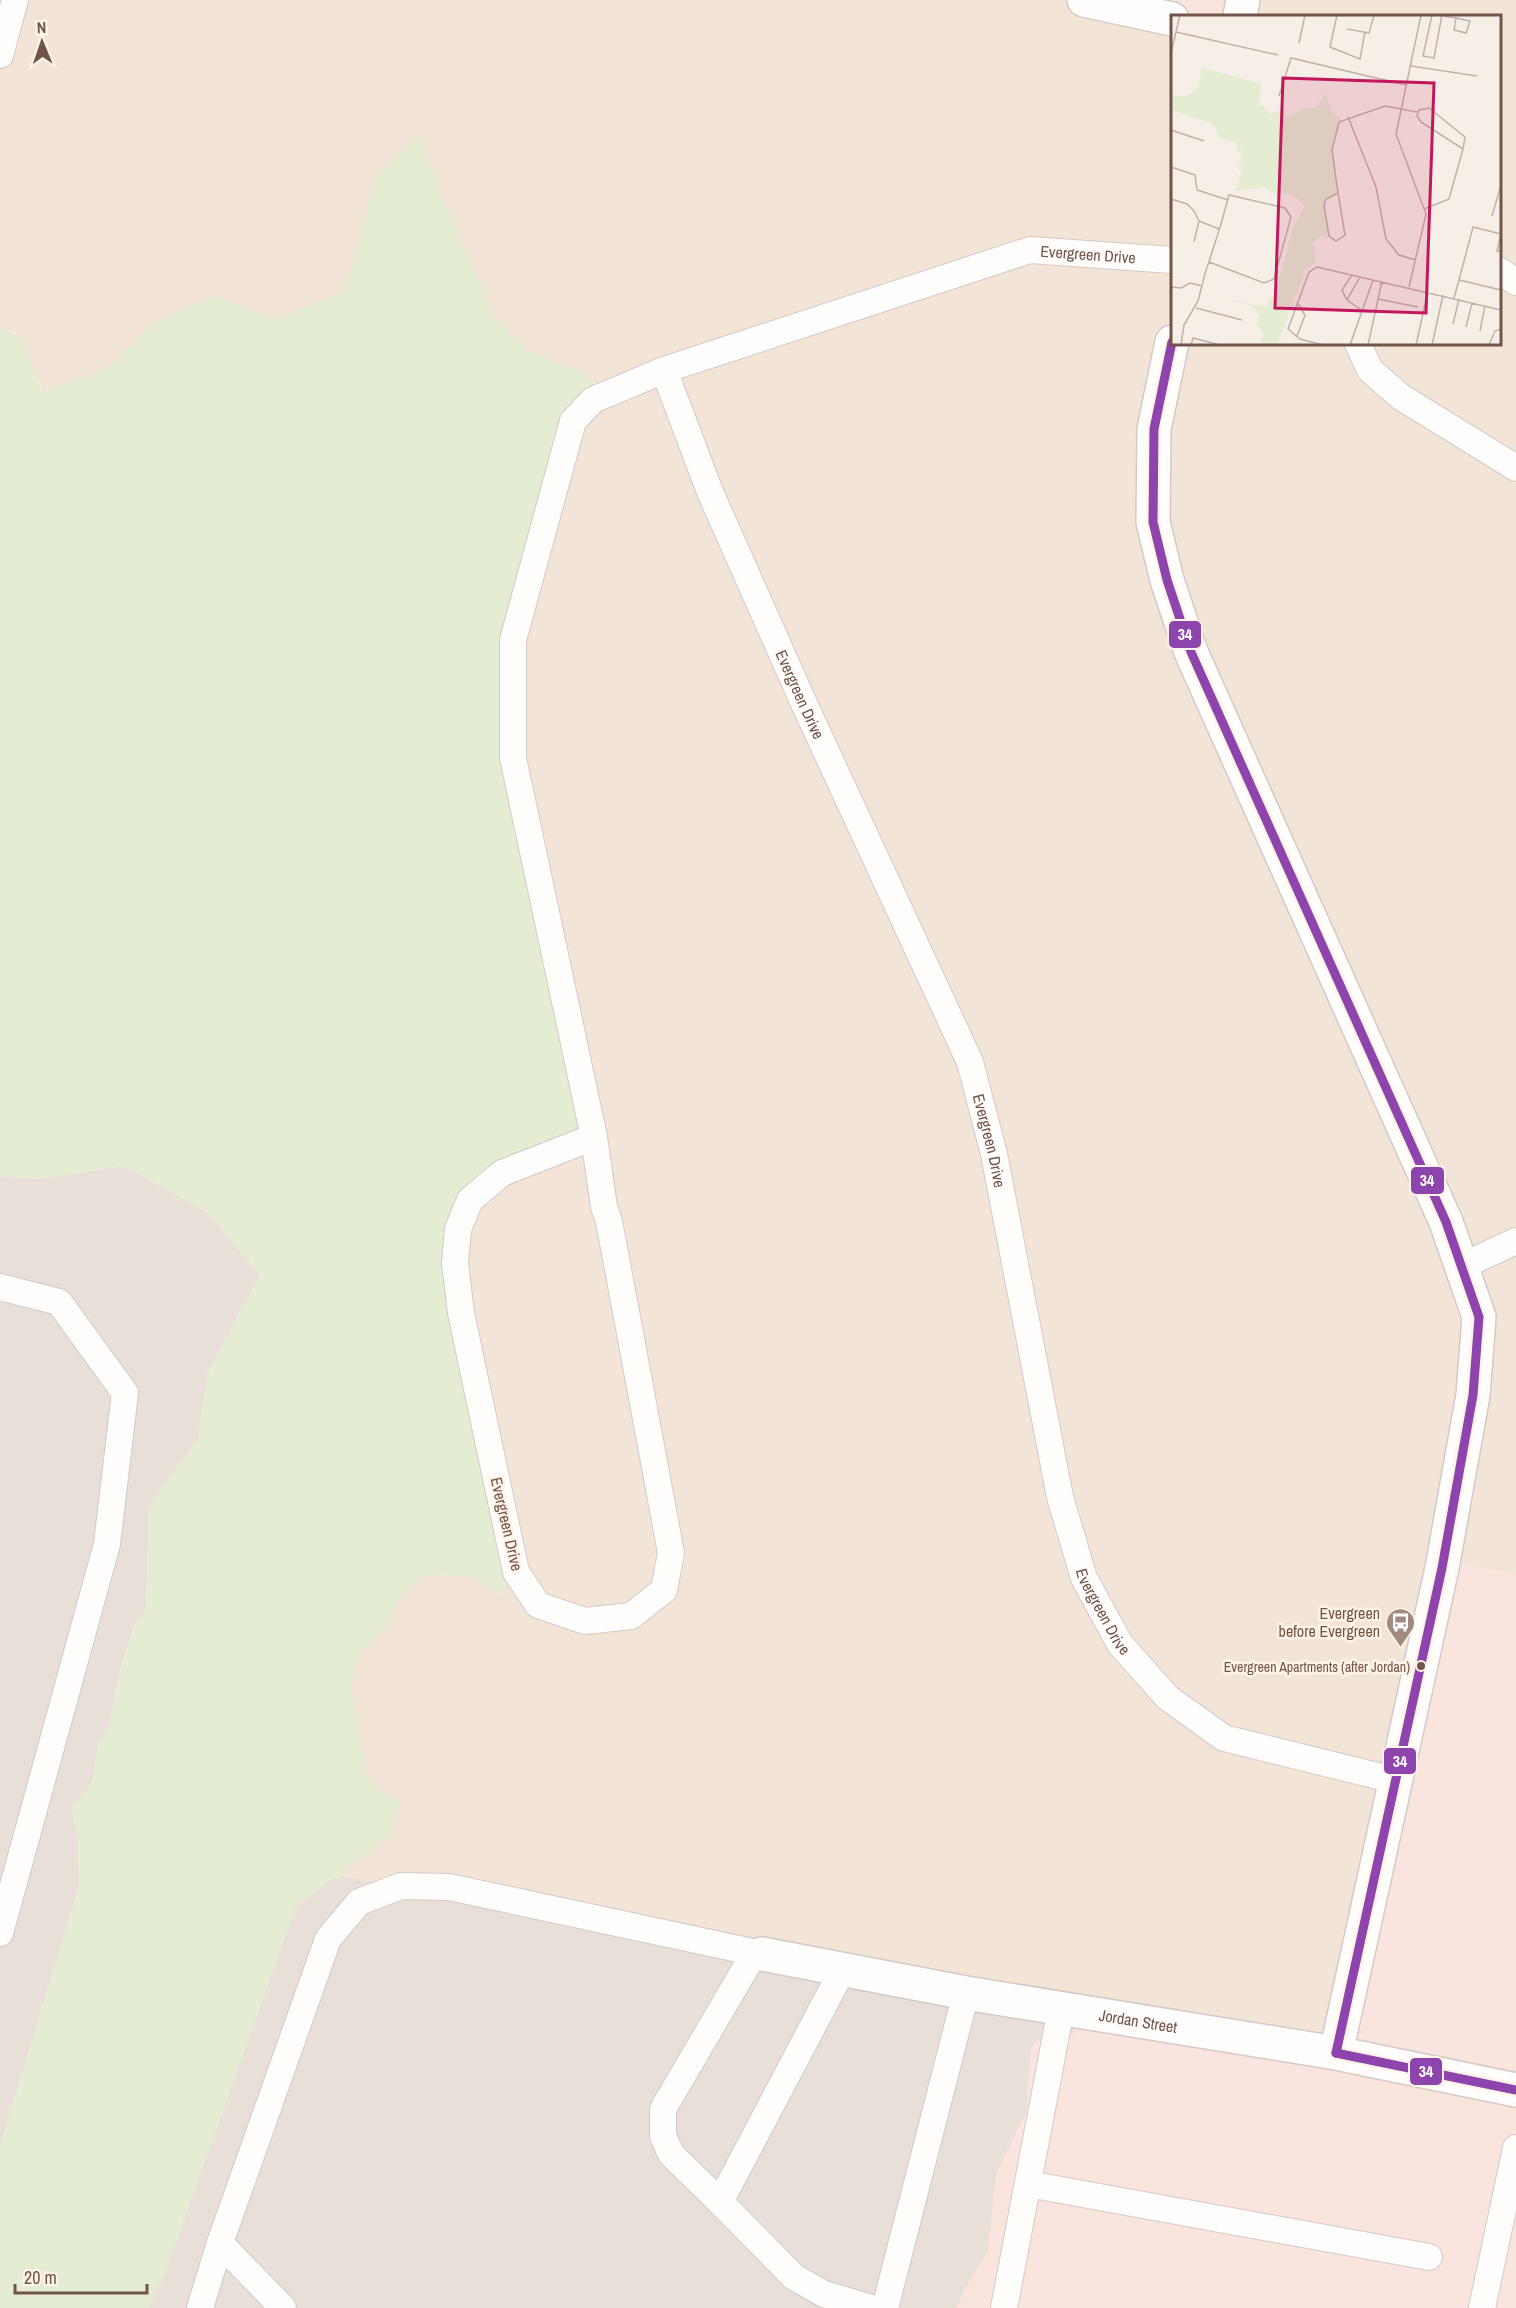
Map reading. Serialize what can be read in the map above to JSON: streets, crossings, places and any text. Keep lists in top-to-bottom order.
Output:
{
  "streets": {
    "street": ["Jordan Street"],
    "lane": ["Evergreen Drive"]
  },
  "places": {
    "bus stop": ["Evergreen before Evergreen"],
    "other": ["Evergreen Apartments (after Jordan)"]
  },
  "lines": ["transit line 34"],
  "scale_bar": "20 m",
  "north": "top"
}
